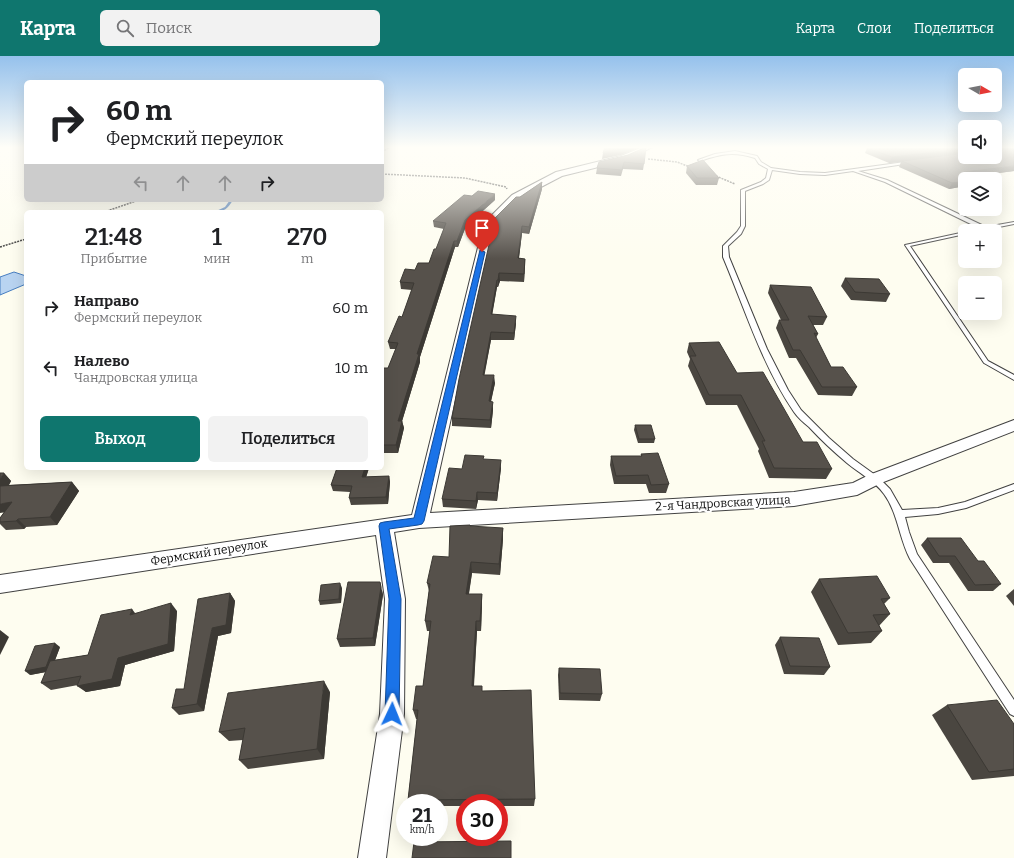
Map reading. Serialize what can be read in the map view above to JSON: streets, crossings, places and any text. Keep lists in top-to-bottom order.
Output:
{
  "streets": {
    "street": ["2-я Чандровская улица", "Фермский переулок"]
  },
  "crossings": [
    ["2-я Чандровская улица", "Фермский переулок"]
  ],
  "north": "right",
  "page": {
    "header": "Карта",
    "search": "Поиск",
    "nav": ["Карта", "Слои", "Поделиться"],
    "map_buttons": ["+", "−"],
    "turn": ["60 m", "Фермский переулок"],
    "eta": [
      "21:48",
      "Прибытие",
      "1",
      "мин",
      "270",
      "m"
    ],
    "list": [
      {
        "name": "Направо",
        "note": "Фермский переулок",
        "value": "60 m"
      },
      {
        "name": "Налево",
        "note": "Чандровская улица",
        "value": "10 m"
      }
    ],
    "buttons": ["Выход", "Поделиться"],
    "speed": "21 km/h",
    "limit": "30"
  }
}
